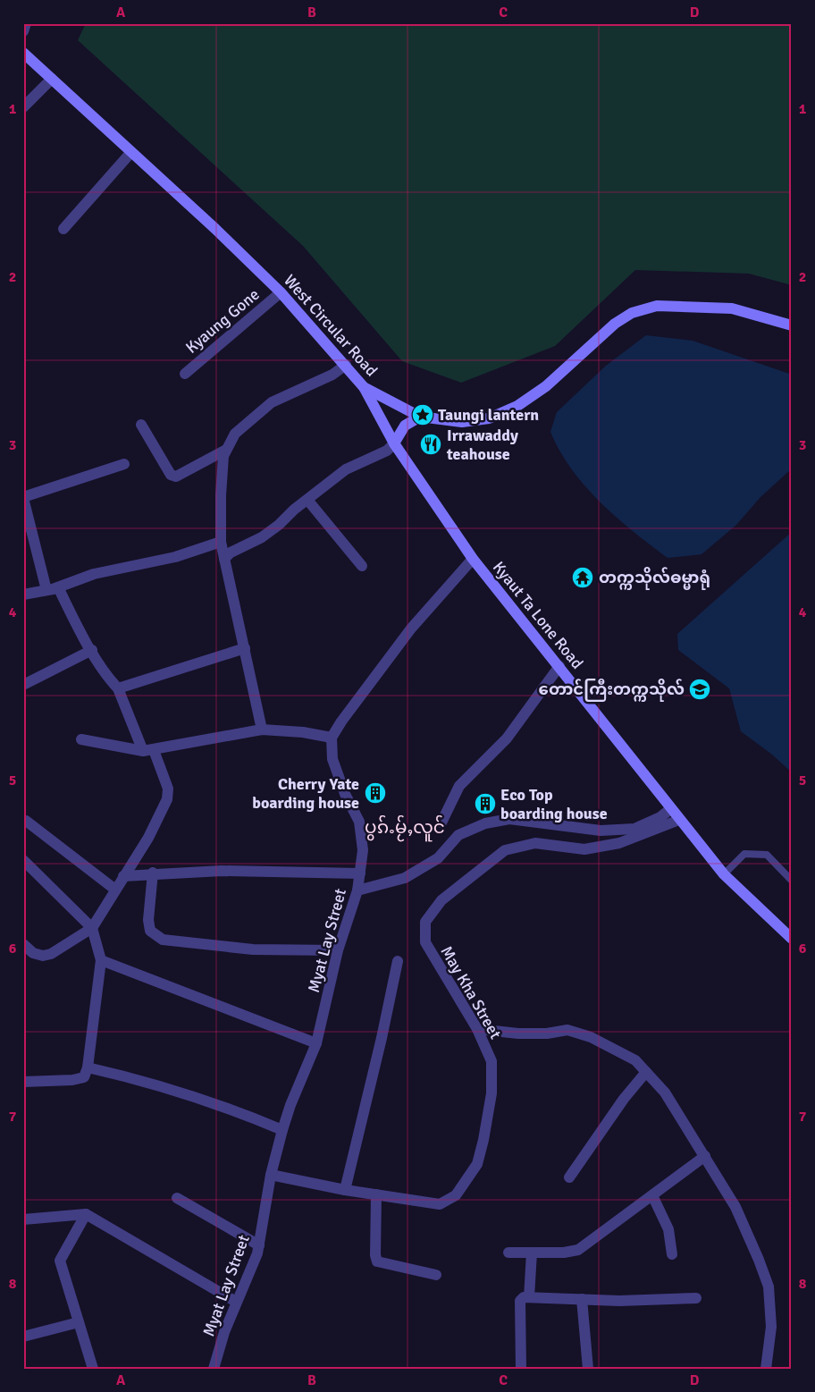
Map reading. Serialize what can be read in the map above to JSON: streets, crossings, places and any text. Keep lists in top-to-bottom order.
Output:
{
  "streets": {
    "street": [
      "Kyaung Gone",
      "West Circular Road",
      "Kyaut Ta Lone Road",
      "Myat Lay Street",
      "May Kha Street"
    ]
  },
  "crossings": [
    ["Kyaung Gone", "West Circular Road"],
    ["West Circular Road", "Kyaut Ta Lone Road"],
    ["Kyaut Ta Lone Road", "May Kha Street"],
    ["Myat Lay Street", "May Kha Street"]
  ],
  "districts": ["ပွၵ်ႉမႂ်ႇလူင်"],
  "places": {
    "place": ["Taungi lantern"],
    "restaurant": ["Irrawaddy teahouse"],
    "temple": ["တက္ကသိုလ်ဓမ္မာရုံ"],
    "school or university": ["တောင်ကြီးတက္ကသိုလ်"],
    "building": ["Cherry Yate boarding house", "Eco Top boarding house"]
  },
  "grid": {
    "columns": [
      "A",
      "B",
      "C",
      "D"
    ],
    "rows": [
      "1",
      "2",
      "3",
      "4",
      "5",
      "6",
      "7",
      "8"
    ]
  }
}
